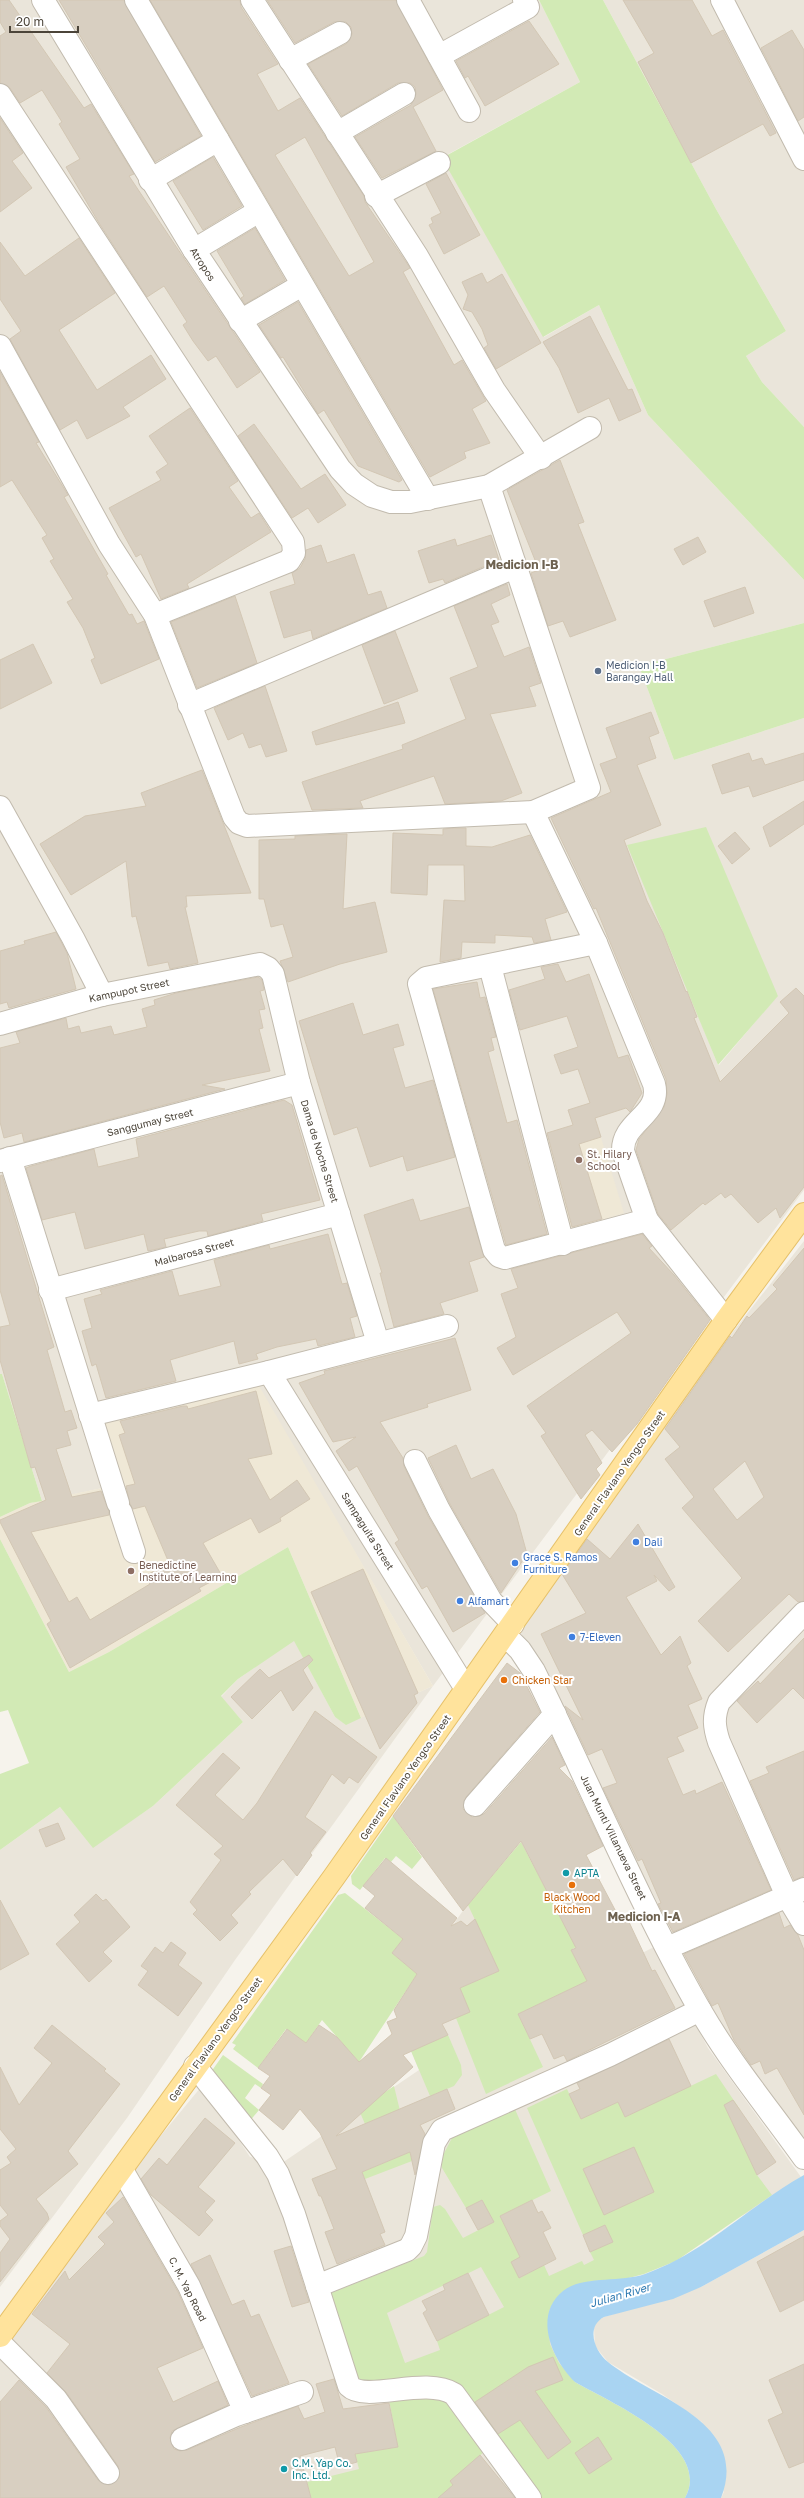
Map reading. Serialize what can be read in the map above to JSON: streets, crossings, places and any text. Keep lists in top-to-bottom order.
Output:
{
  "streets": {
    "main road": ["General Flaviano Yengco Street"],
    "street": [
      "Atropos",
      "Kampupot Street",
      "Sanggumay Street",
      "Dama de Noche Street",
      "Malbarosa Street",
      "Sampaguita Street",
      "Juan Munti Villanueva Street",
      "C. M. Yap Road"
    ]
  },
  "crossings": [
    ["Kampupot Street", "Dama de Noche Street"],
    ["Sanggumay Street", "Dama de Noche Street"],
    ["Dama de Noche Street", "Malbarosa Street"],
    ["General Flaviano Yengco Street", "Sampaguita Street"],
    ["General Flaviano Yengco Street", "Juan Munti Villanueva Street"],
    ["General Flaviano Yengco Street", "C. M. Yap Road"]
  ],
  "districts": ["Medicion I-B", "Medicion I-A"],
  "water": ["Julian River"],
  "places": [
    "Medicion I-B Barangay Hall",
    "St. Hilary School",
    "Dali",
    "Grace S. Ramos Furniture",
    "Benedictine Institute of Learning",
    "Alfamart",
    "7-Eleven",
    "Chicken Star",
    "APTA",
    "Black Wood Kitchen",
    "C.M. Yap Co. Inc. Ltd."
  ],
  "scale_bar": "20 m"
}
